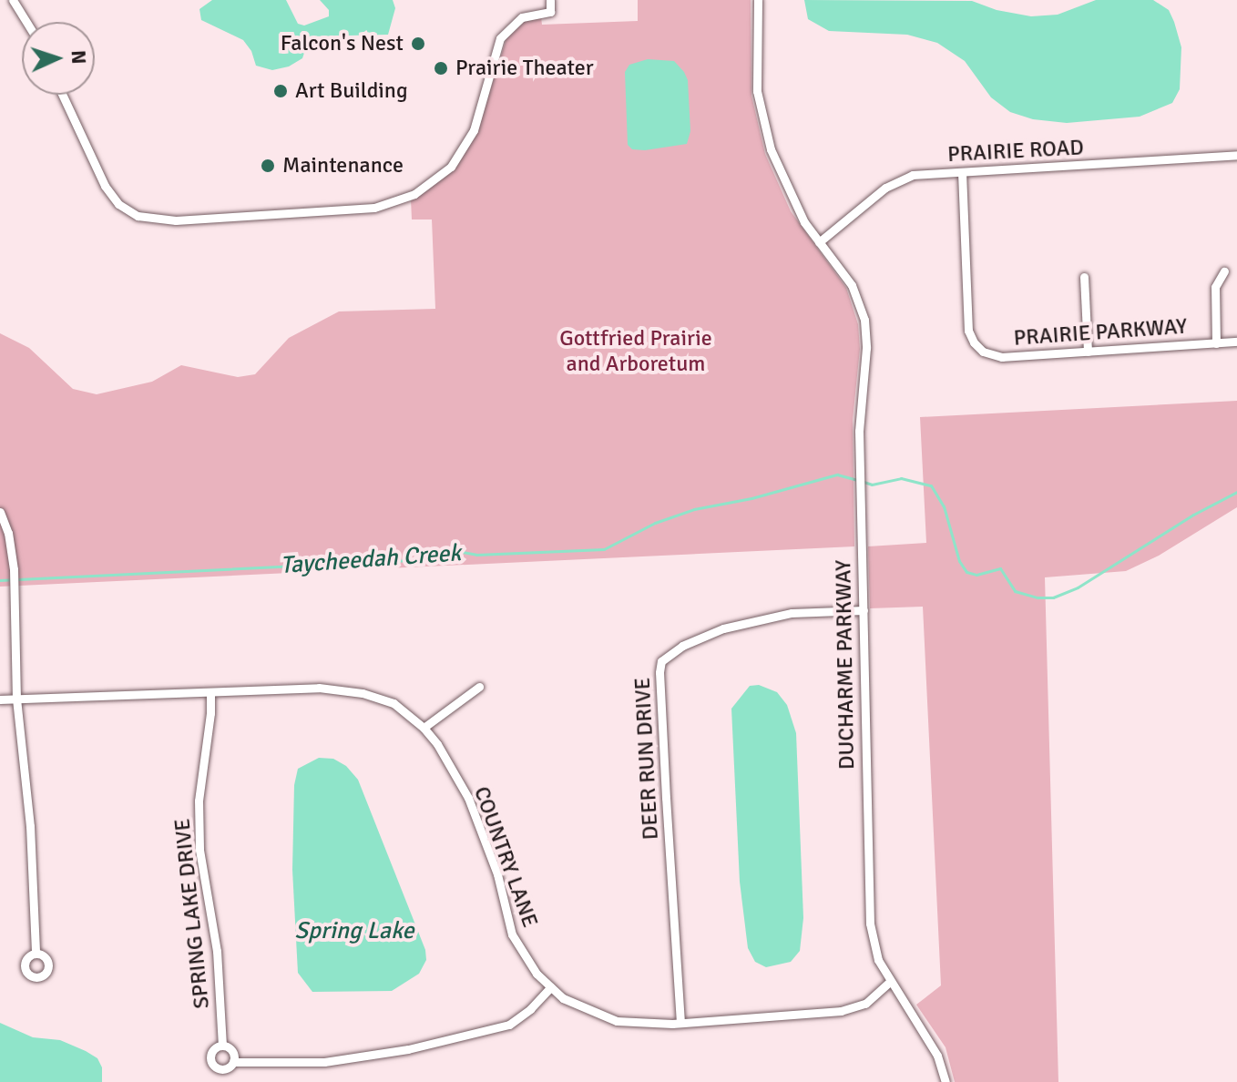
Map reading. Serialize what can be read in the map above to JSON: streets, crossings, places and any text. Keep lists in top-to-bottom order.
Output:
{
  "streets": {
    "street": [
      "PRAIRIE ROAD",
      "PRAIRIE PARKWAY",
      "DUCHARME PARKWAY",
      "DEER RUN DRIVE",
      "COUNTRY LANE",
      "SPRING LAKE DRIVE"
    ]
  },
  "crossings": [
    ["PRAIRIE ROAD", "PRAIRIE PARKWAY"],
    ["PRAIRIE ROAD", "DUCHARME PARKWAY"],
    ["DUCHARME PARKWAY", "DEER RUN DRIVE"],
    ["DUCHARME PARKWAY", "COUNTRY LANE"],
    ["DEER RUN DRIVE", "COUNTRY LANE"],
    ["COUNTRY LANE", "SPRING LAKE DRIVE"]
  ],
  "water": ["Taycheedah Creek", "Spring Lake"],
  "parks": ["Gottfried Prairie and Arboretum"],
  "places": [
    "Falcon's Nest",
    "Prairie Theater",
    "Art Building",
    "Maintenance"
  ],
  "north": "right"
}
